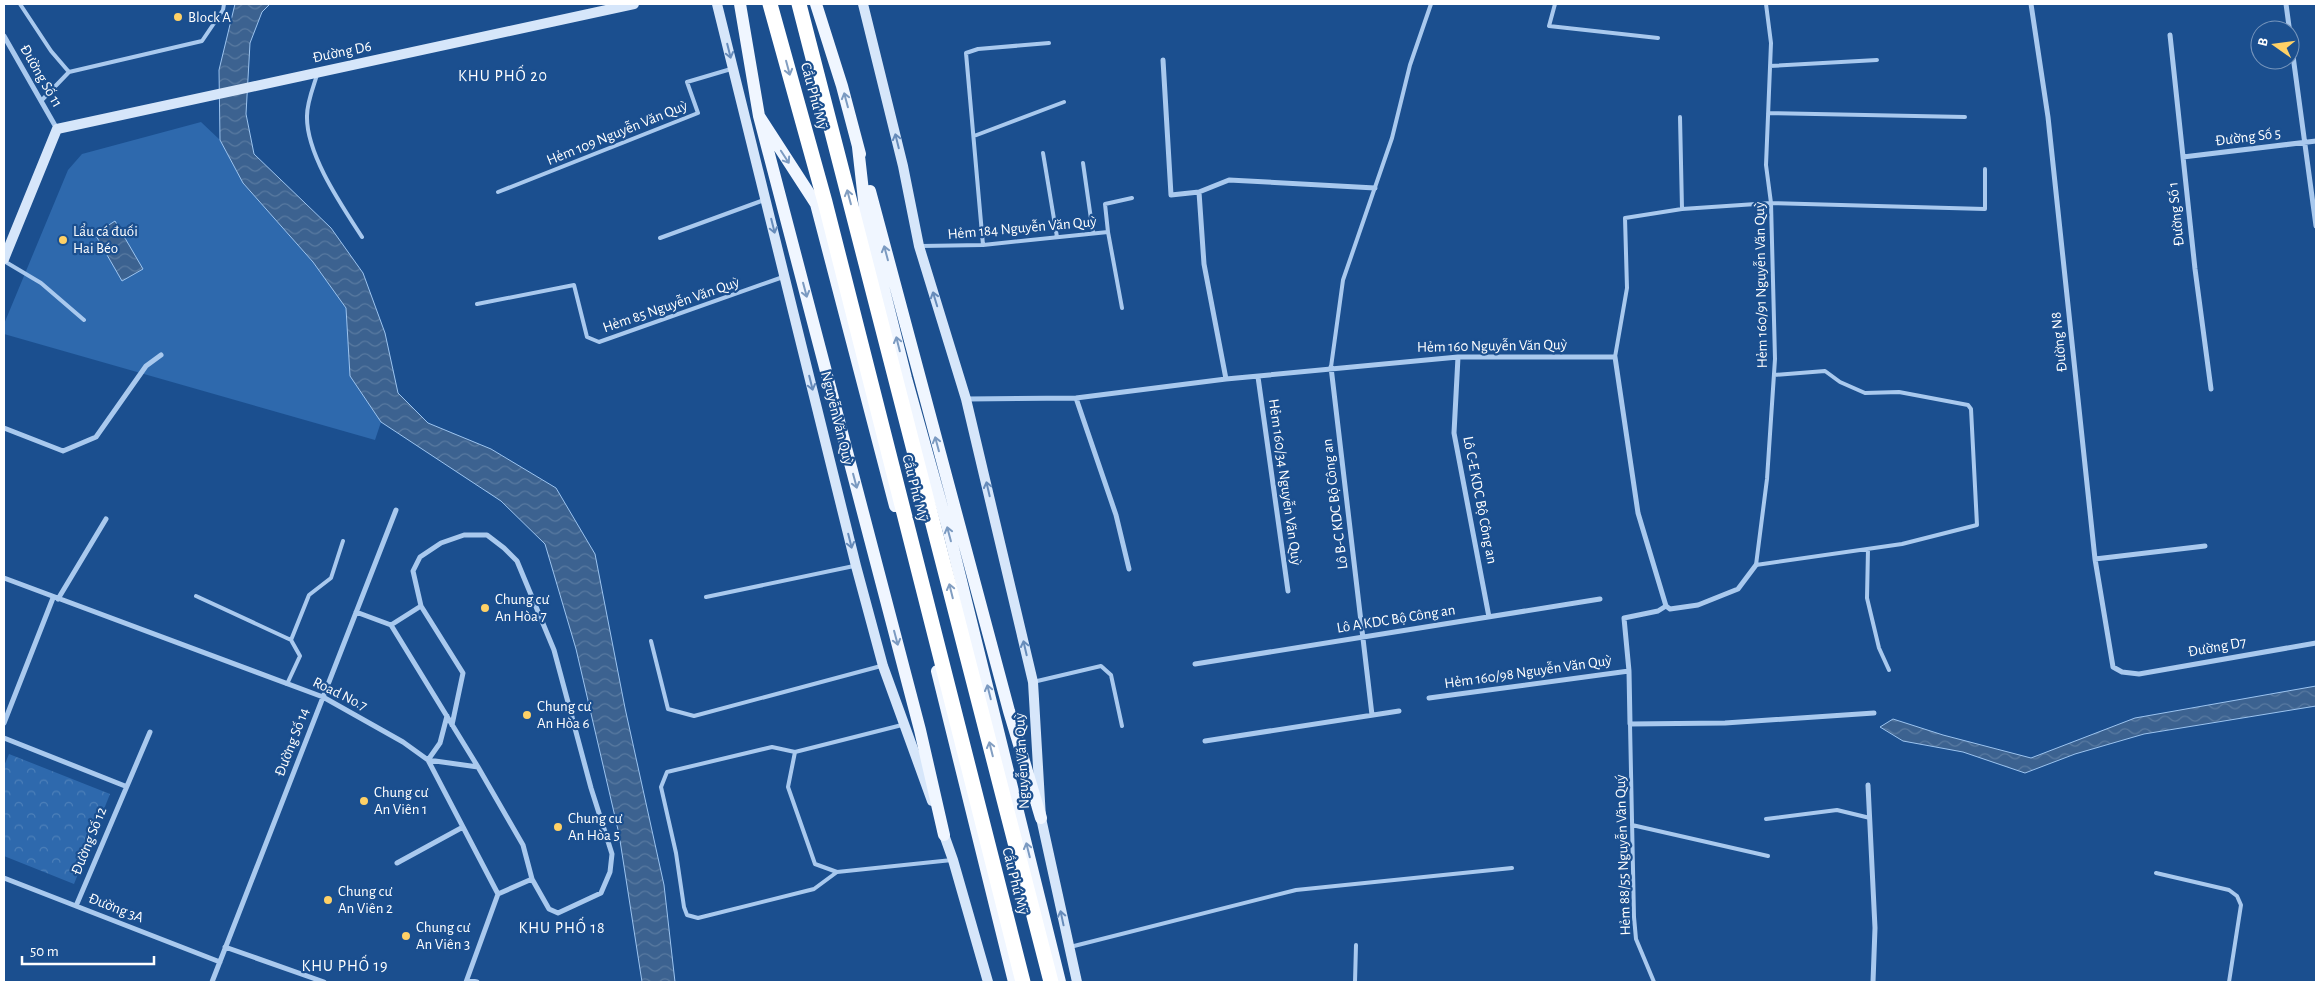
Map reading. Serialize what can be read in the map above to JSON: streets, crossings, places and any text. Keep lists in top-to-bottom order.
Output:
{
  "streets": {
    "highway": ["Cầu Phú Mỹ"],
    "main road": ["Nguyễn Văn Quỳ"],
    "street": [
      "Đường D6",
      "Đường Số 11",
      "Đường Số 5",
      "Đường Số 1",
      "Đường N8",
      "Hẻm 160 Nguyễn Văn Quỳ",
      "Hẻm 160/34 Nguyễn Văn Quỳ",
      "Lô C-E KDC Bộ Công an",
      "Lô B-C KDC Bộ Công an",
      "Lô A KDC Bộ Công an",
      "Đường D7",
      "Hẻm 160/98 Nguyễn Văn Quỳ",
      "Road No.7",
      "Đường Số 14",
      "Đường Số 12",
      "Đường 3A"
    ],
    "lane": [
      "Hẻm 109 Nguyễn Văn Quỳ",
      "Hẻm 184 Nguyễn Văn Quỳ",
      "Hẻm 160/91 Nguyễn Văn Quỳ",
      "Hẻm 85 Nguyễn Văn Quỳ",
      "Hẻm 88/55 Nguyễn Văn Quý"
    ]
  },
  "crossings": [
    ["Đường D6", "Đường Số 11"],
    ["Cầu Phú Mỹ", "Nguyễn Văn Quỳ"],
    ["Hẻm 109 Nguyễn Văn Quỳ", "Nguyễn Văn Quỳ"],
    ["Đường Số 5", "Đường Số 1"],
    ["Hẻm 184 Nguyễn Văn Quỳ", "Nguyễn Văn Quỳ"],
    ["Hẻm 85 Nguyễn Văn Quỳ", "Nguyễn Văn Quỳ"],
    ["Đường N8", "Đường D7"],
    ["Hẻm 160 Nguyễn Văn Quỳ", "Nguyễn Văn Quỳ"],
    ["Hẻm 160 Nguyễn Văn Quỳ", "Hẻm 160/34 Nguyễn Văn Quỳ"],
    ["Hẻm 160 Nguyễn Văn Quỳ", "Lô C-E KDC Bộ Công an"],
    ["Hẻm 160 Nguyễn Văn Quỳ", "Lô B-C KDC Bộ Công an"],
    ["Lô C-E KDC Bộ Công an", "Lô A KDC Bộ Công an"],
    ["Lô B-C KDC Bộ Công an", "Lô A KDC Bộ Công an"],
    ["Road No.7", "Đường Số 14"],
    ["Đường Số 14", "Đường 3A"],
    ["Đường Số 12", "Đường 3A"]
  ],
  "districts": ["KHU PHỐ 20", "KHU PHỐ 18", "KHU PHỐ 19"],
  "places": [
    "Block A",
    "Lẩu cá đuối Hai Béo",
    "Chung cư An Hòa 7",
    "Chung cư An Hòa 6",
    "Chung cư An Viên 1",
    "Chung cư An Hòa 5",
    "Chung cư An Viên 2",
    "Chung cư An Viên 3"
  ],
  "scale_bar": "50 m",
  "north": "left"
}
